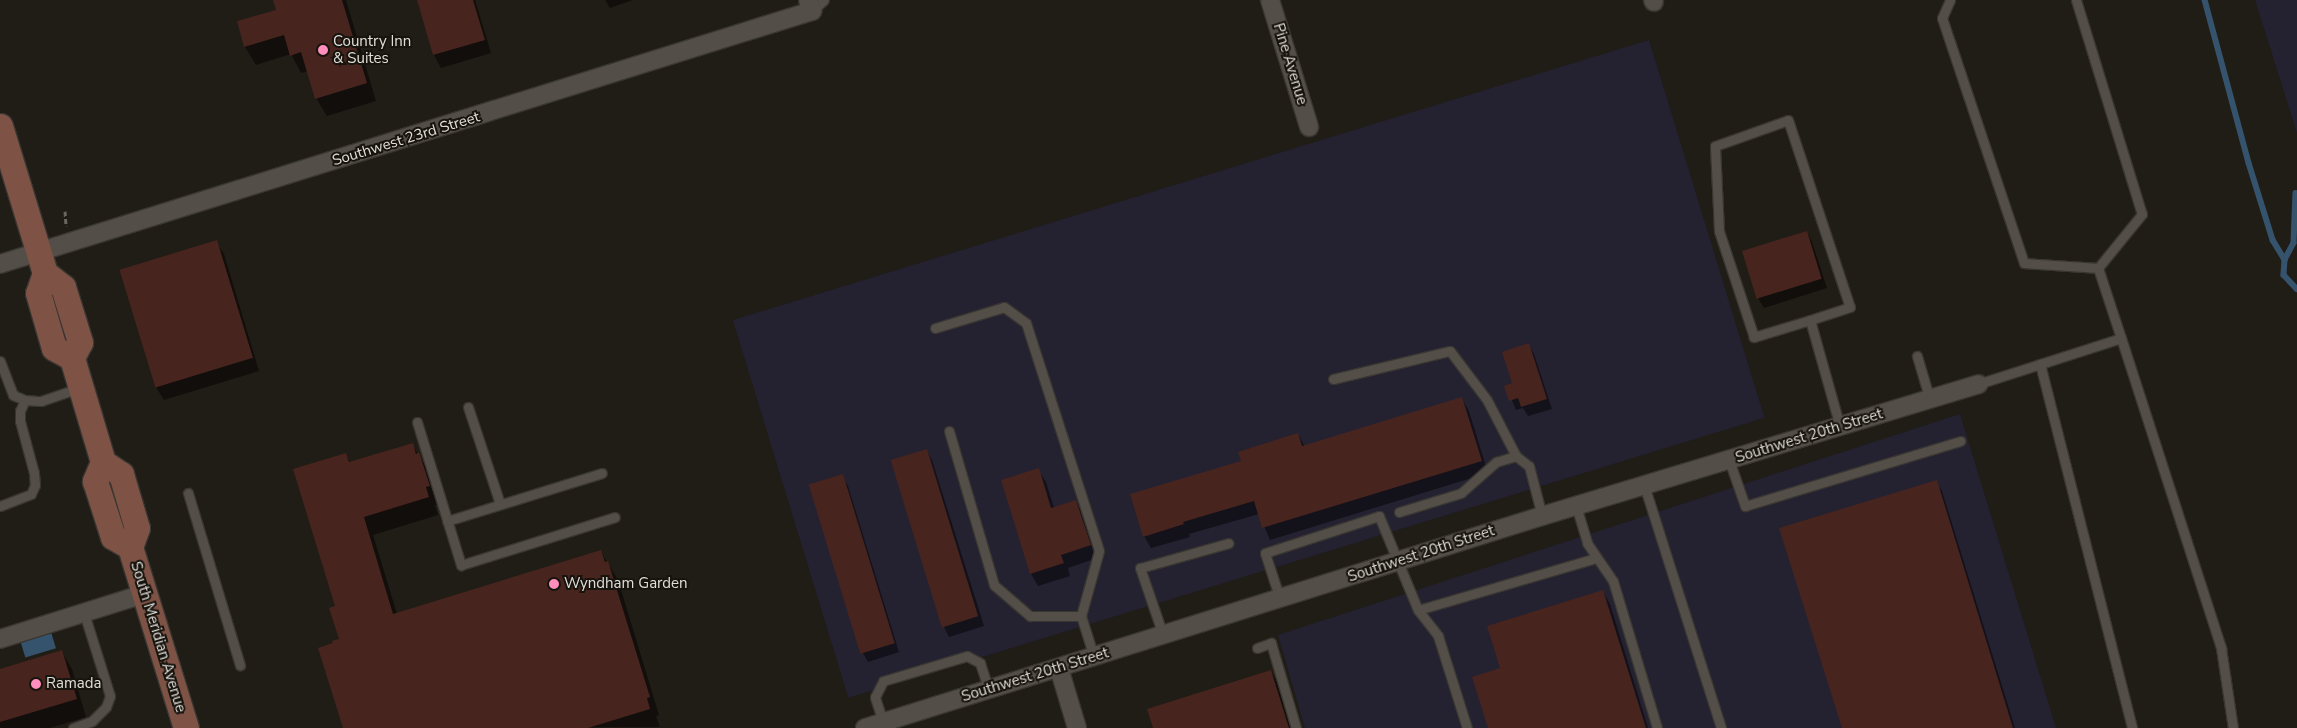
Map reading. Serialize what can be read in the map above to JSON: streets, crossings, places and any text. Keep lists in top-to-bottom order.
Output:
{
  "streets": {
    "main road": ["South Meridian Avenue"],
    "street": ["Pine Avenue", "Southwest 23rd Street", "Southwest 20th Street"]
  },
  "crossings": [
    ["Southwest 23rd Street", "South Meridian Avenue"]
  ],
  "places": ["Country Inn & Suites", "Wyndham Garden", "Ramada"]
}
